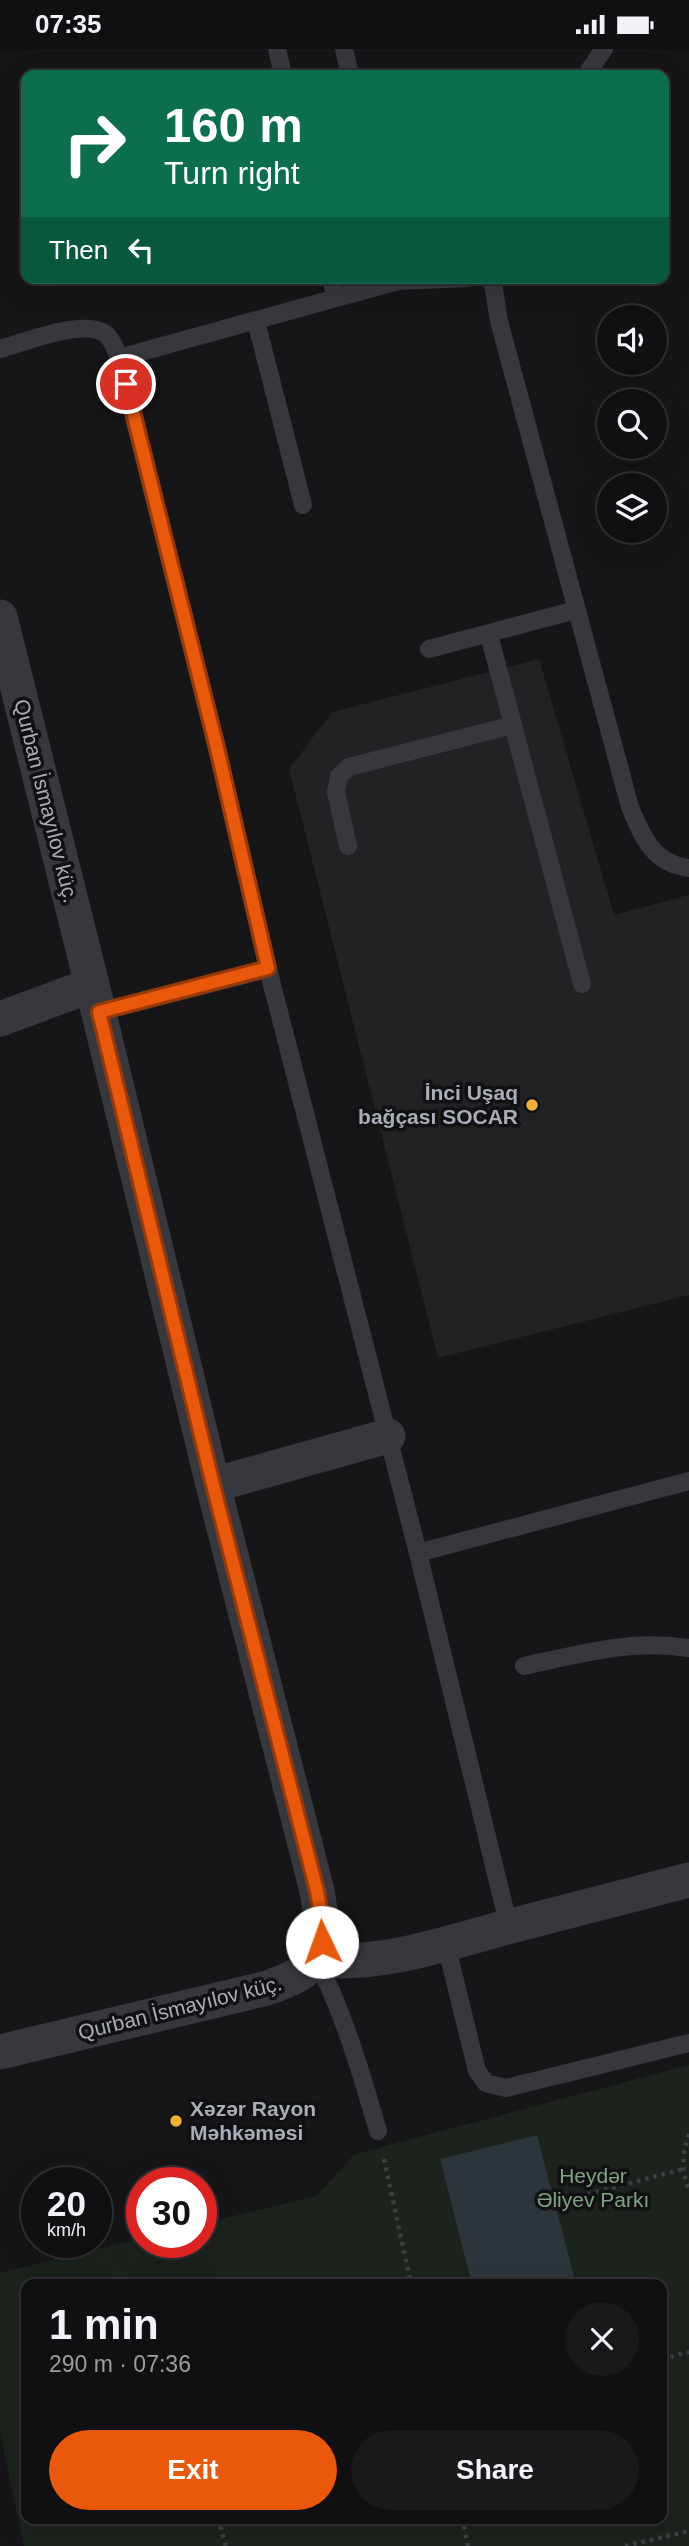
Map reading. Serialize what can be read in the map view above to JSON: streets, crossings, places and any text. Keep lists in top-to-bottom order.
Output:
{
  "streets": {
    "street": ["Qurban İsmayılov küç."]
  },
  "parks": ["Heydər Əliyev Parkı"],
  "places": ["İnci Uşaq bağçası SOCAR", "Xəzər Rayon Məhkəməsi"],
  "page": {
    "status": "07:35",
    "turn": ["160 m", "Turn right"],
    "then": "Then",
    "speed": "20 km/h",
    "limit": "30",
    "heading": ["1 min", "290 m · 07:36"],
    "buttons": ["Exit", "Share"]
  }
}
